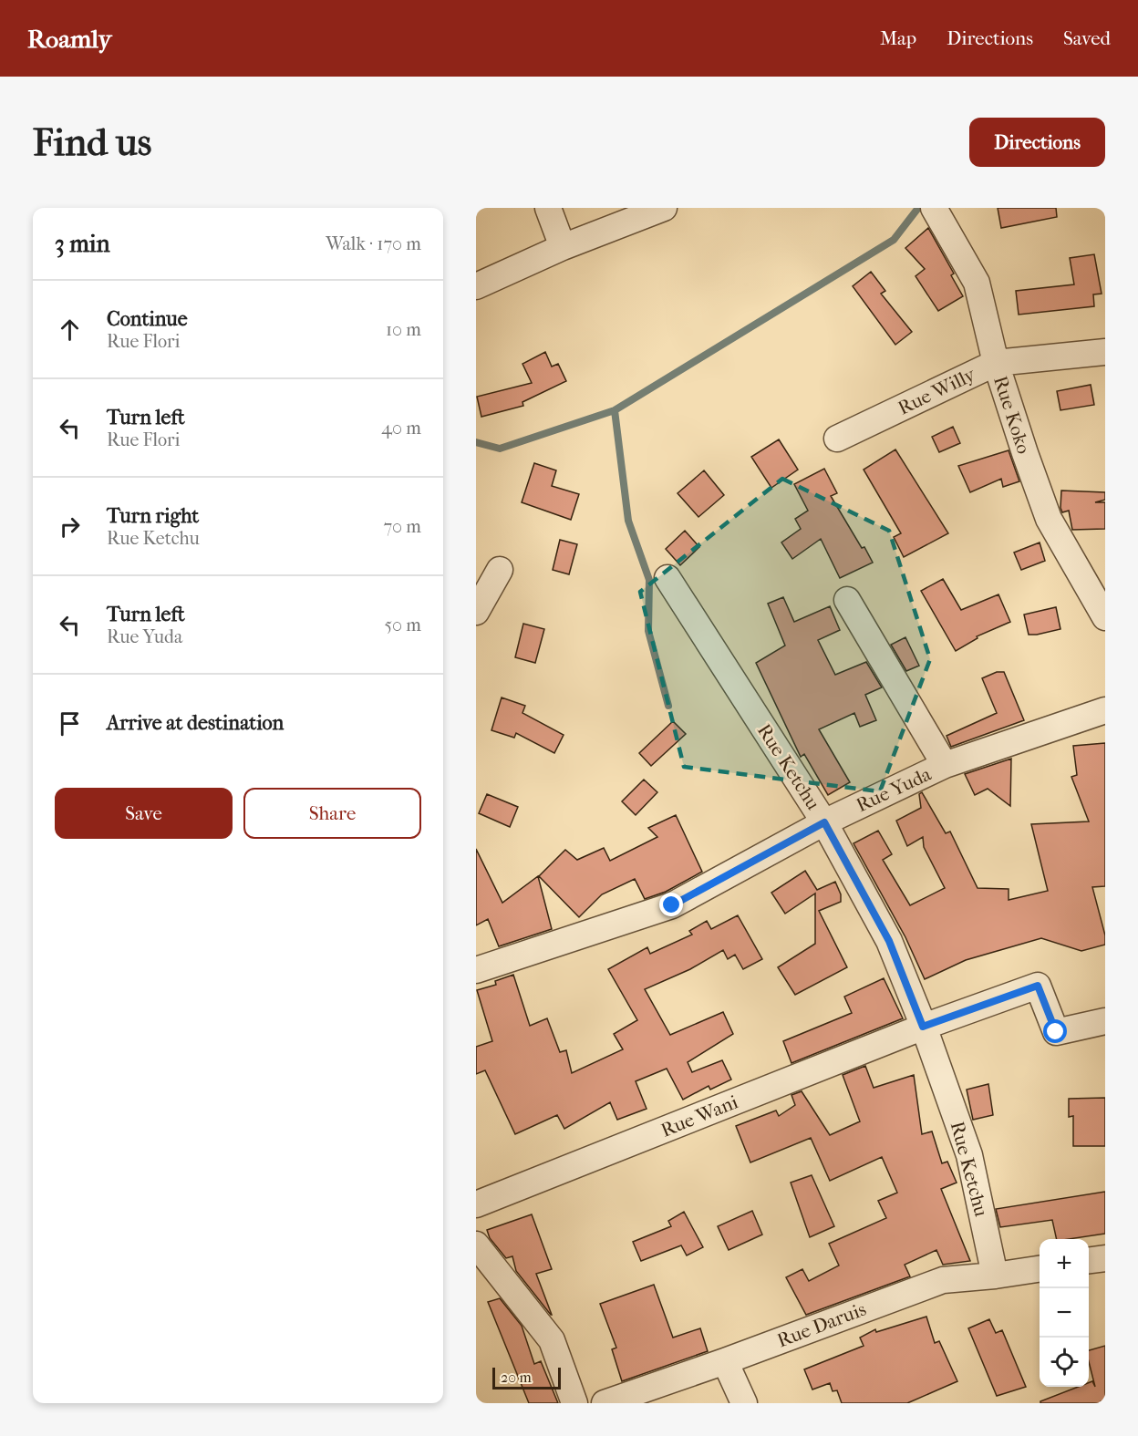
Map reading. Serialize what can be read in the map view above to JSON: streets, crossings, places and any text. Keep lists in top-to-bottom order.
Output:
{
  "streets": {
    "street": [
      "Rue Willy",
      "Rue Koko",
      "Rue Ketchu",
      "Rue Yuda",
      "Rue Wani",
      "Rue Daruis"
    ]
  },
  "crossings": [
    ["Rue Willy", "Rue Koko"],
    ["Rue Ketchu", "Rue Yuda"],
    ["Rue Ketchu", "Rue Wani"],
    ["Rue Ketchu", "Rue Daruis"]
  ],
  "scale_bar": "20 m",
  "page": {
    "header": "Roamly",
    "nav": ["Map", "Directions", "Saved"],
    "buttons": [
      "Directions",
      ["Save", "Share"]
    ],
    "title": "Find us",
    "heading": ["3 min", "Walk · 170 m"],
    "list": [
      ["Continue", "Rue Flori", "10 m"],
      ["Turn left", "Rue Flori", "40 m"],
      ["Turn right", "Rue Ketchu", "70 m"],
      ["Turn left", "Rue Yuda", "50 m"],
      "Arrive at destination"
    ],
    "map_buttons": ["+", "−"],
    "scale": "20 m"
  }
}
